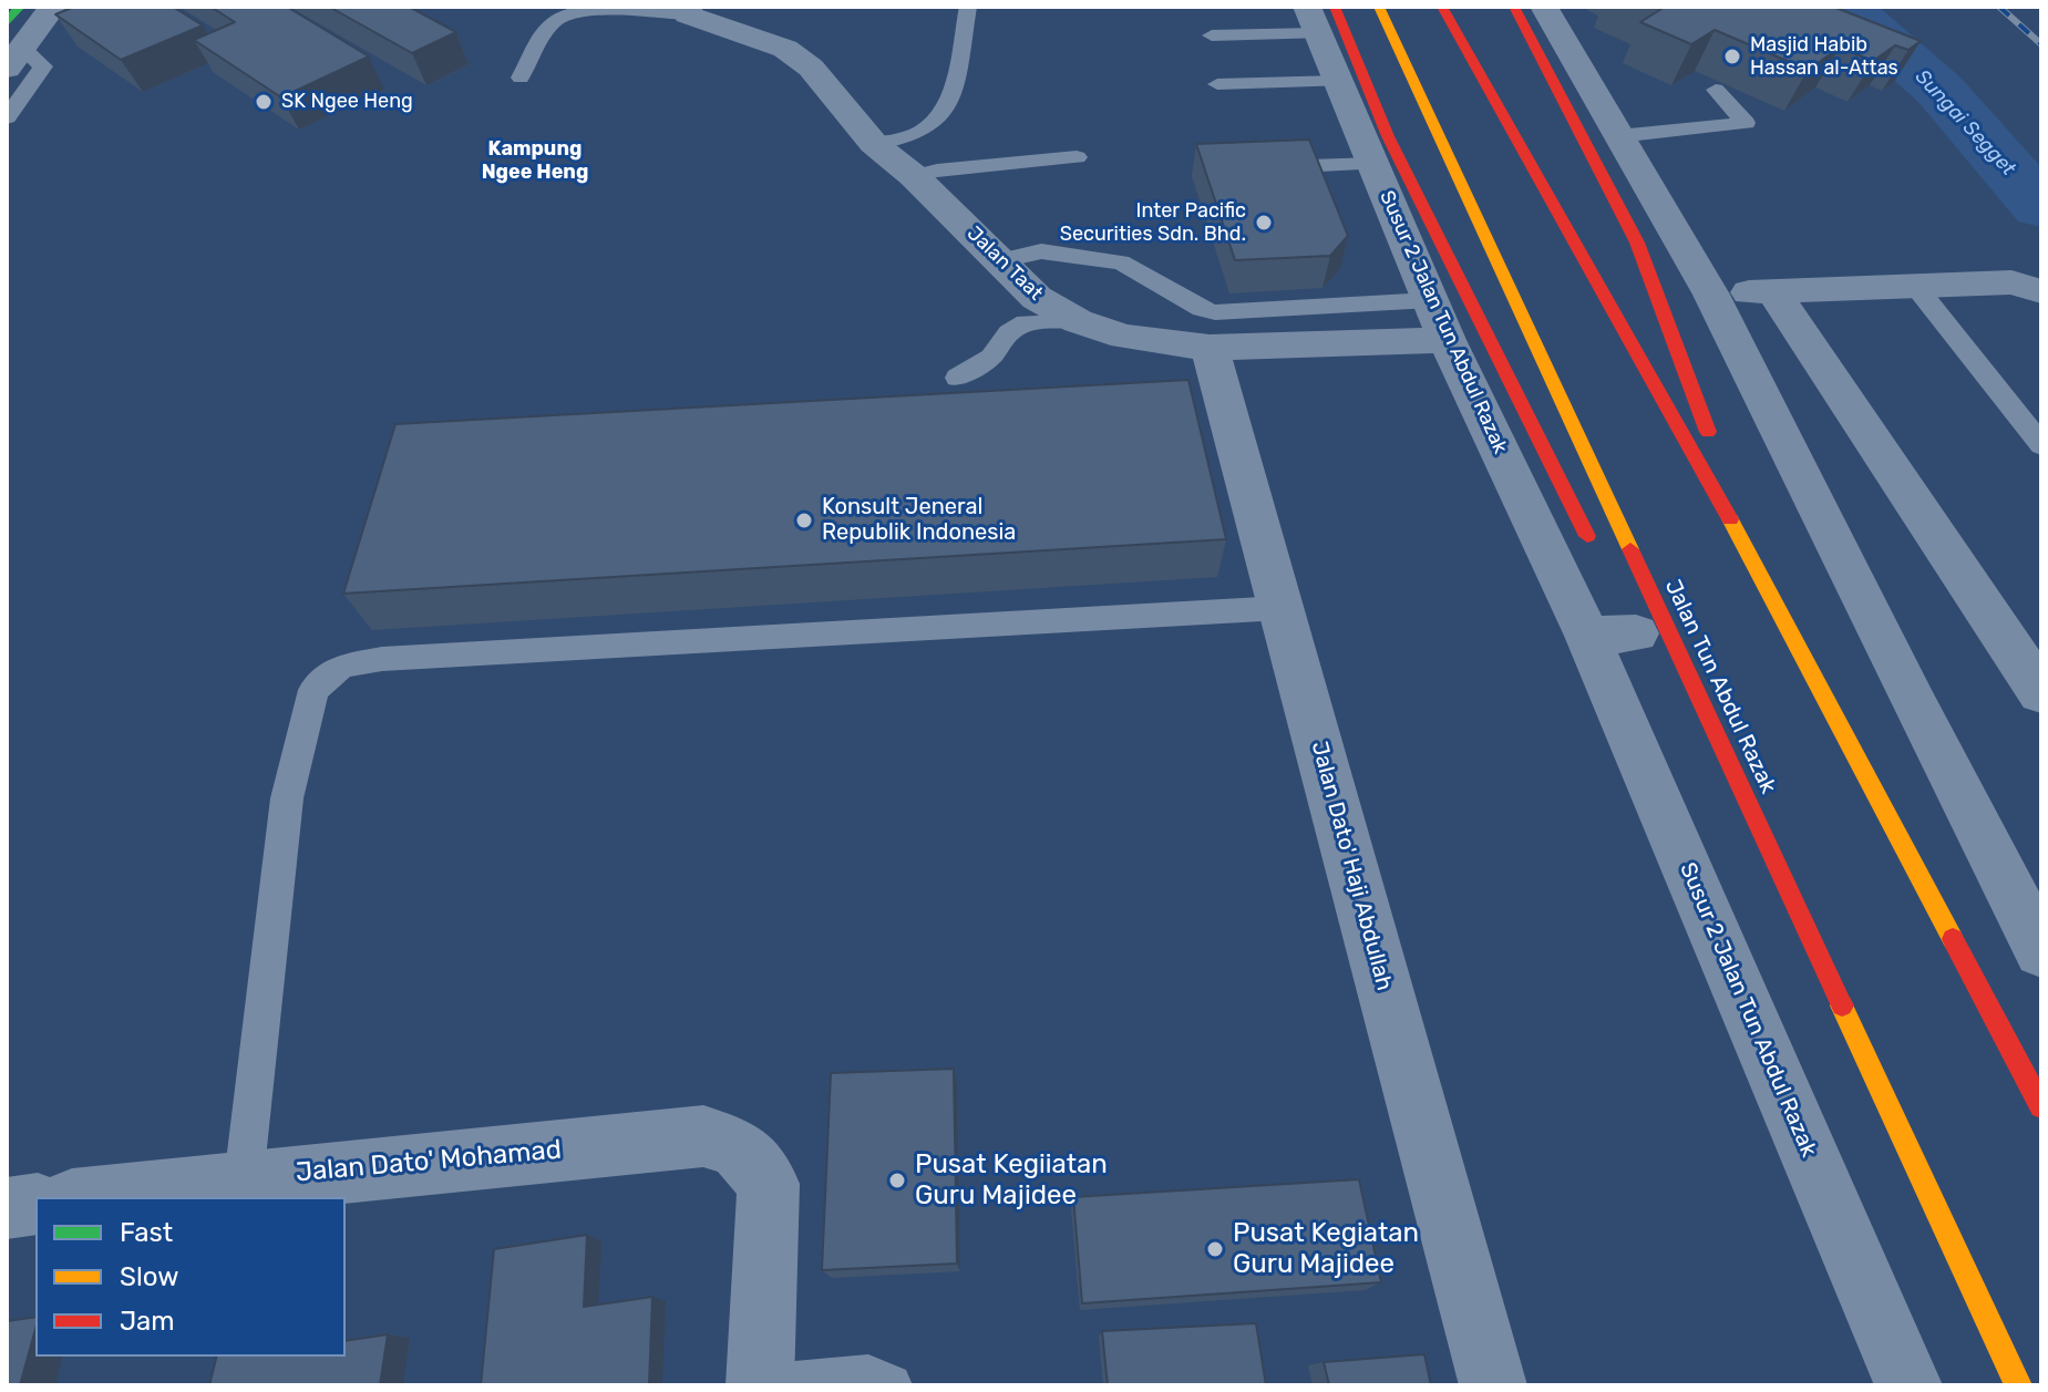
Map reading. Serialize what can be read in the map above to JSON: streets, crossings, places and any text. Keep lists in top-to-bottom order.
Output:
{
  "streets": {
    "main road": ["Jalan Tun Abdul Razak"],
    "street": [
      "Jalan Taat",
      "Susur 2 Jalan Tun Abdul Razak",
      "Jalan Dato' Haji Abdullah",
      "Jalan Dato' Mohamad"
    ]
  },
  "crossings": [
    ["Jalan Taat", "Susur 2 Jalan Tun Abdul Razak"],
    ["Jalan Taat", "Jalan Dato' Haji Abdullah"]
  ],
  "districts": ["Kampung Ngee Heng"],
  "water": ["Sungai Segget"],
  "places": [
    "Masjid Habib Hassan al-Attas",
    "SK Ngee Heng",
    "Inter Pacific Securities Sdn. Bhd.",
    "Konsult Jeneral Republik Indonesia",
    "Pusat Kegiiatan Guru Majidee",
    "Pusat Kegiatan Guru Majidee"
  ],
  "legend": ["Fast", "Slow", "Jam"]
}
